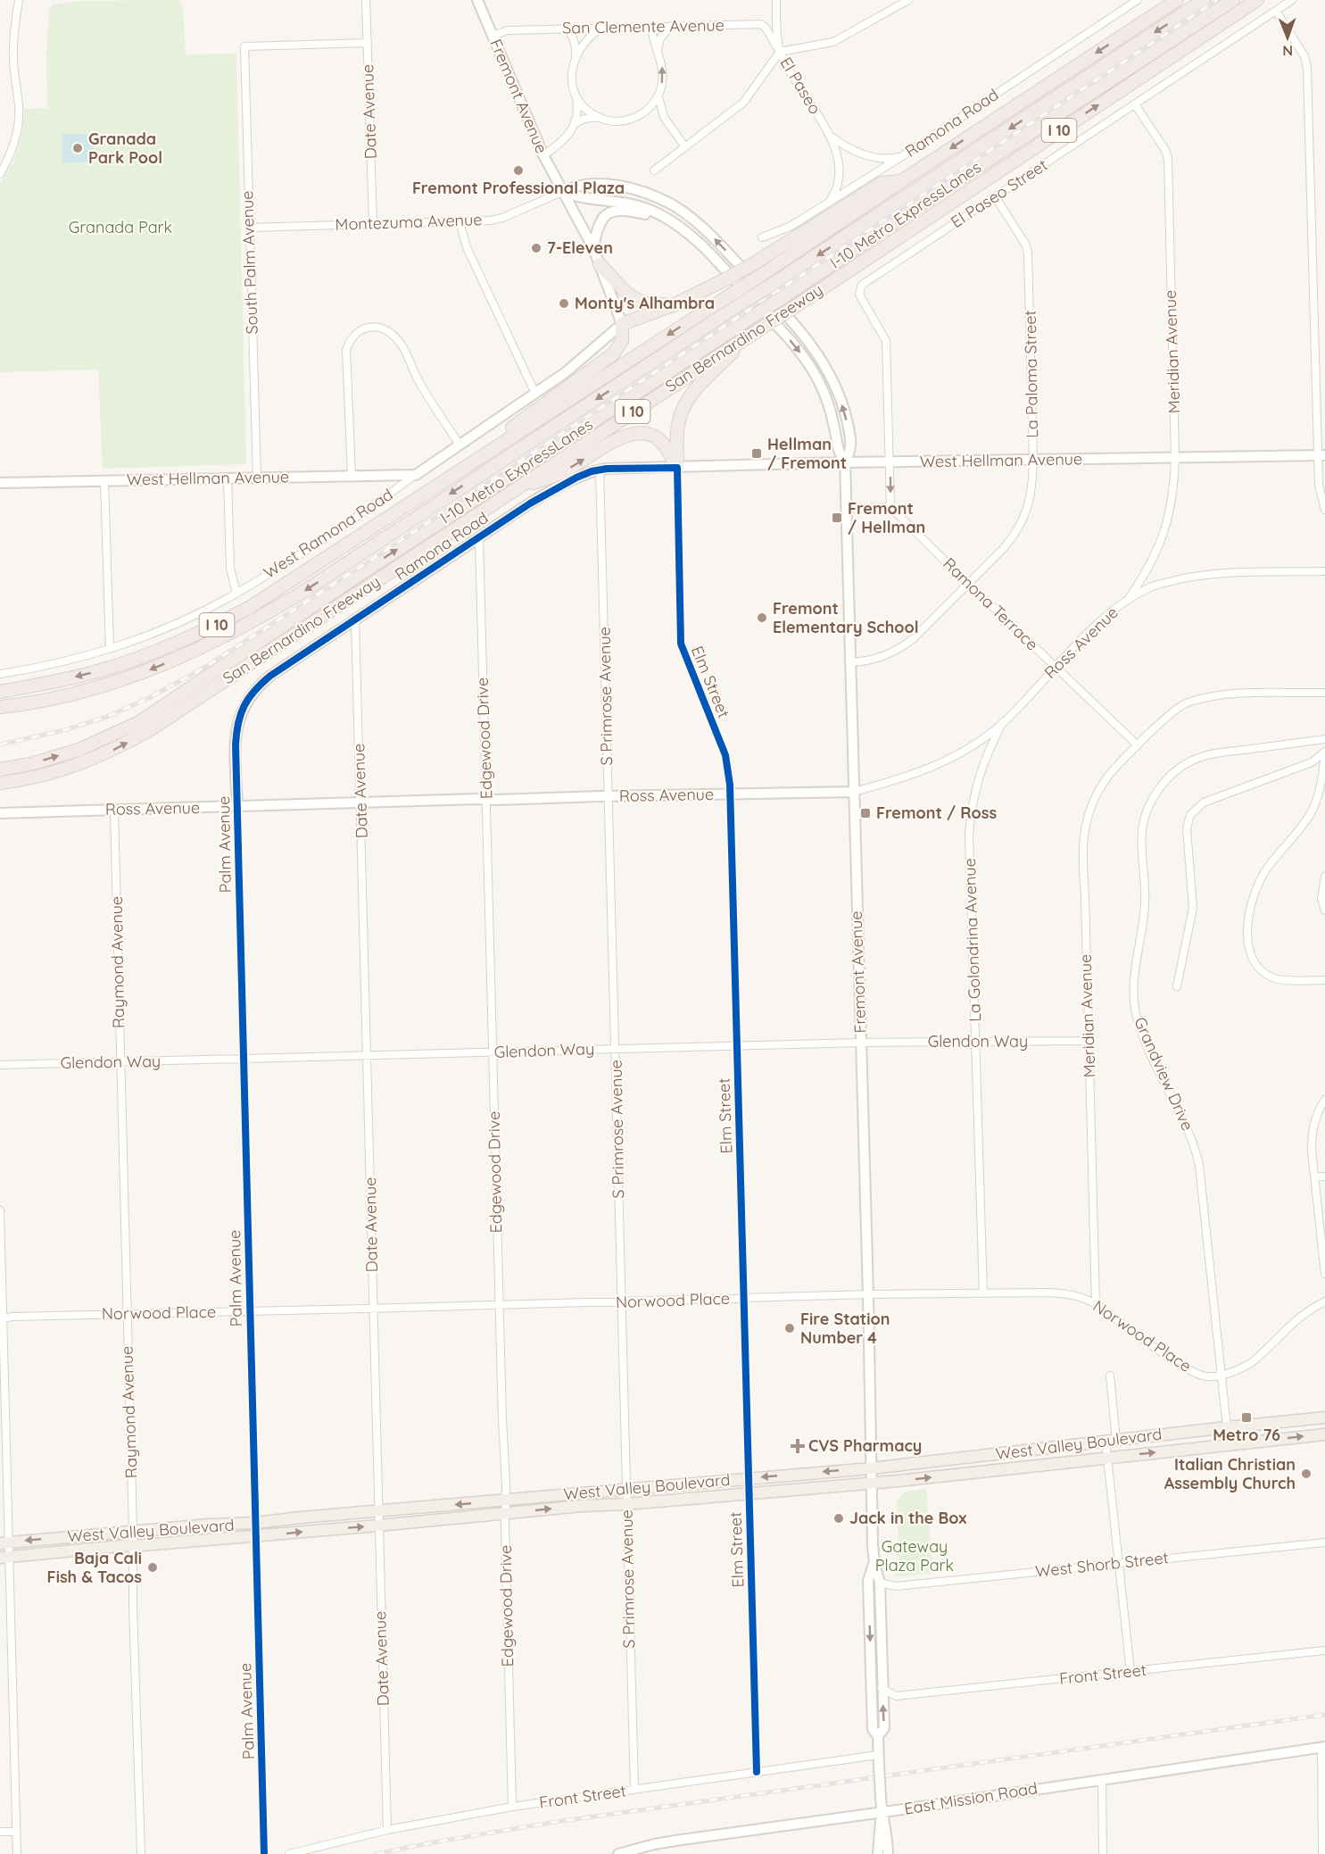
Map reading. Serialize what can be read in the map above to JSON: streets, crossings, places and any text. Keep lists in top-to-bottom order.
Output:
{
  "streets": {
    "highway": ["I 10", "I-10 Metro ExpressLanes", "San Bernardino Freeway"],
    "main road": [
      "Fremont Avenue",
      "Ramona Road",
      "West Hellman Avenue",
      "West Ramona Road",
      "Ross Avenue",
      "Palm Avenue",
      "West Valley Boulevard",
      "East Mission Road"
    ],
    "street": [
      "San Clemente Avenue",
      "El Paseo",
      "Date Avenue",
      "El Paseo Street",
      "Montezuma Avenue",
      "South Palm Avenue",
      "Meridian Avenue",
      "La Paloma Street",
      "Ramona Terrace",
      "Elm Street",
      "S Primrose Avenue",
      "Edgewood Drive",
      "La Golondrina Avenue",
      "Raymond Avenue",
      "Glendon Way",
      "Grandview Drive",
      "Norwood Place",
      "West Shorb Street",
      "Front Street"
    ]
  },
  "crossings": [
    ["San Clemente Avenue", "El Paseo"],
    ["San Clemente Avenue", "Fremont Avenue"],
    ["El Paseo", "Ramona Road"],
    ["Fremont Avenue", "Montezuma Avenue"],
    ["Fremont Avenue", "La Paloma Street"],
    ["Fremont Avenue", "West Hellman Avenue"],
    ["Fremont Avenue", "Ross Avenue"],
    ["Fremont Avenue", "Glendon Way"],
    ["Fremont Avenue", "Norwood Place"],
    ["Fremont Avenue", "West Valley Boulevard"],
    ["Date Avenue", "Ramona Road"],
    ["Date Avenue", "Montezuma Avenue"],
    ["Date Avenue", "South Palm Avenue"],
    ["Date Avenue", "Ross Avenue"],
    ["Date Avenue", "Glendon Way"],
    ["Date Avenue", "Norwood Place"],
    ["Date Avenue", "West Valley Boulevard"],
    ["Date Avenue", "Front Street"],
    ["Ramona Road", "West Hellman Avenue"],
    ["Ramona Road", "Elm Street"],
    ["Ramona Road", "S Primrose Avenue"],
    ["Ramona Road", "Edgewood Drive"],
    ["Ramona Road", "Palm Avenue"],
    ["El Paseo Street", "Meridian Avenue"],
    ["El Paseo Street", "La Paloma Street"],
    ["El Paseo Street", "West Hellman Avenue"],
    ["Montezuma Avenue", "South Palm Avenue"],
    ["South Palm Avenue", "West Hellman Avenue"],
    ["Meridian Avenue", "West Hellman Avenue"],
    ["Meridian Avenue", "Ramona Terrace"],
    ["Meridian Avenue", "Ross Avenue"],
    ["Meridian Avenue", "Glendon Way"],
    ["Meridian Avenue", "Norwood Place"],
    ["La Paloma Street", "West Hellman Avenue"],
    ["La Paloma Street", "Ramona Terrace"],
    ["West Hellman Avenue", "West Ramona Road"],
    ["West Hellman Avenue", "Elm Street"],
    ["Ramona Terrace", "Ross Avenue"],
    ["Ross Avenue", "Elm Street"],
    ["Ross Avenue", "S Primrose Avenue"],
    ["Ross Avenue", "Edgewood Drive"],
    ["Ross Avenue", "Palm Avenue"],
    ["Ross Avenue", "La Golondrina Avenue"],
    ["Ross Avenue", "Raymond Avenue"],
    ["Elm Street", "Glendon Way"],
    ["Elm Street", "Norwood Place"],
    ["Elm Street", "West Valley Boulevard"],
    ["Elm Street", "Front Street"],
    ["S Primrose Avenue", "Glendon Way"],
    ["S Primrose Avenue", "Norwood Place"],
    ["S Primrose Avenue", "West Valley Boulevard"],
    ["S Primrose Avenue", "Front Street"],
    ["Edgewood Drive", "Glendon Way"],
    ["Edgewood Drive", "Norwood Place"],
    ["Edgewood Drive", "West Valley Boulevard"],
    ["Edgewood Drive", "Front Street"],
    ["Palm Avenue", "Glendon Way"],
    ["Palm Avenue", "Norwood Place"],
    ["Palm Avenue", "West Valley Boulevard"],
    ["La Golondrina Avenue", "Glendon Way"],
    ["La Golondrina Avenue", "Norwood Place"],
    ["Raymond Avenue", "Glendon Way"],
    ["Raymond Avenue", "Norwood Place"],
    ["Raymond Avenue", "West Valley Boulevard"],
    ["Grandview Drive", "Norwood Place"],
    ["Grandview Drive", "West Valley Boulevard"]
  ],
  "parks": ["Granada Park", "Gateway Plaza Park"],
  "places": {
    "other": [
      "Granada Park Pool",
      "Fremont Professional Plaza",
      "7-Eleven",
      "Monty's Alhambra",
      "Fremont Elementary School",
      "Fire Station Number 4",
      "Italian Christian Assembly Church",
      "Jack in the Box",
      "Baja Cali Fish & Tacos"
    ],
    "transit": [
      "Hellman / Fremont",
      "Fremont / Hellman",
      "Fremont / Ross",
      "Metro 76"
    ],
    "health": ["CVS Pharmacy"]
  },
  "north": "bottom"
}
